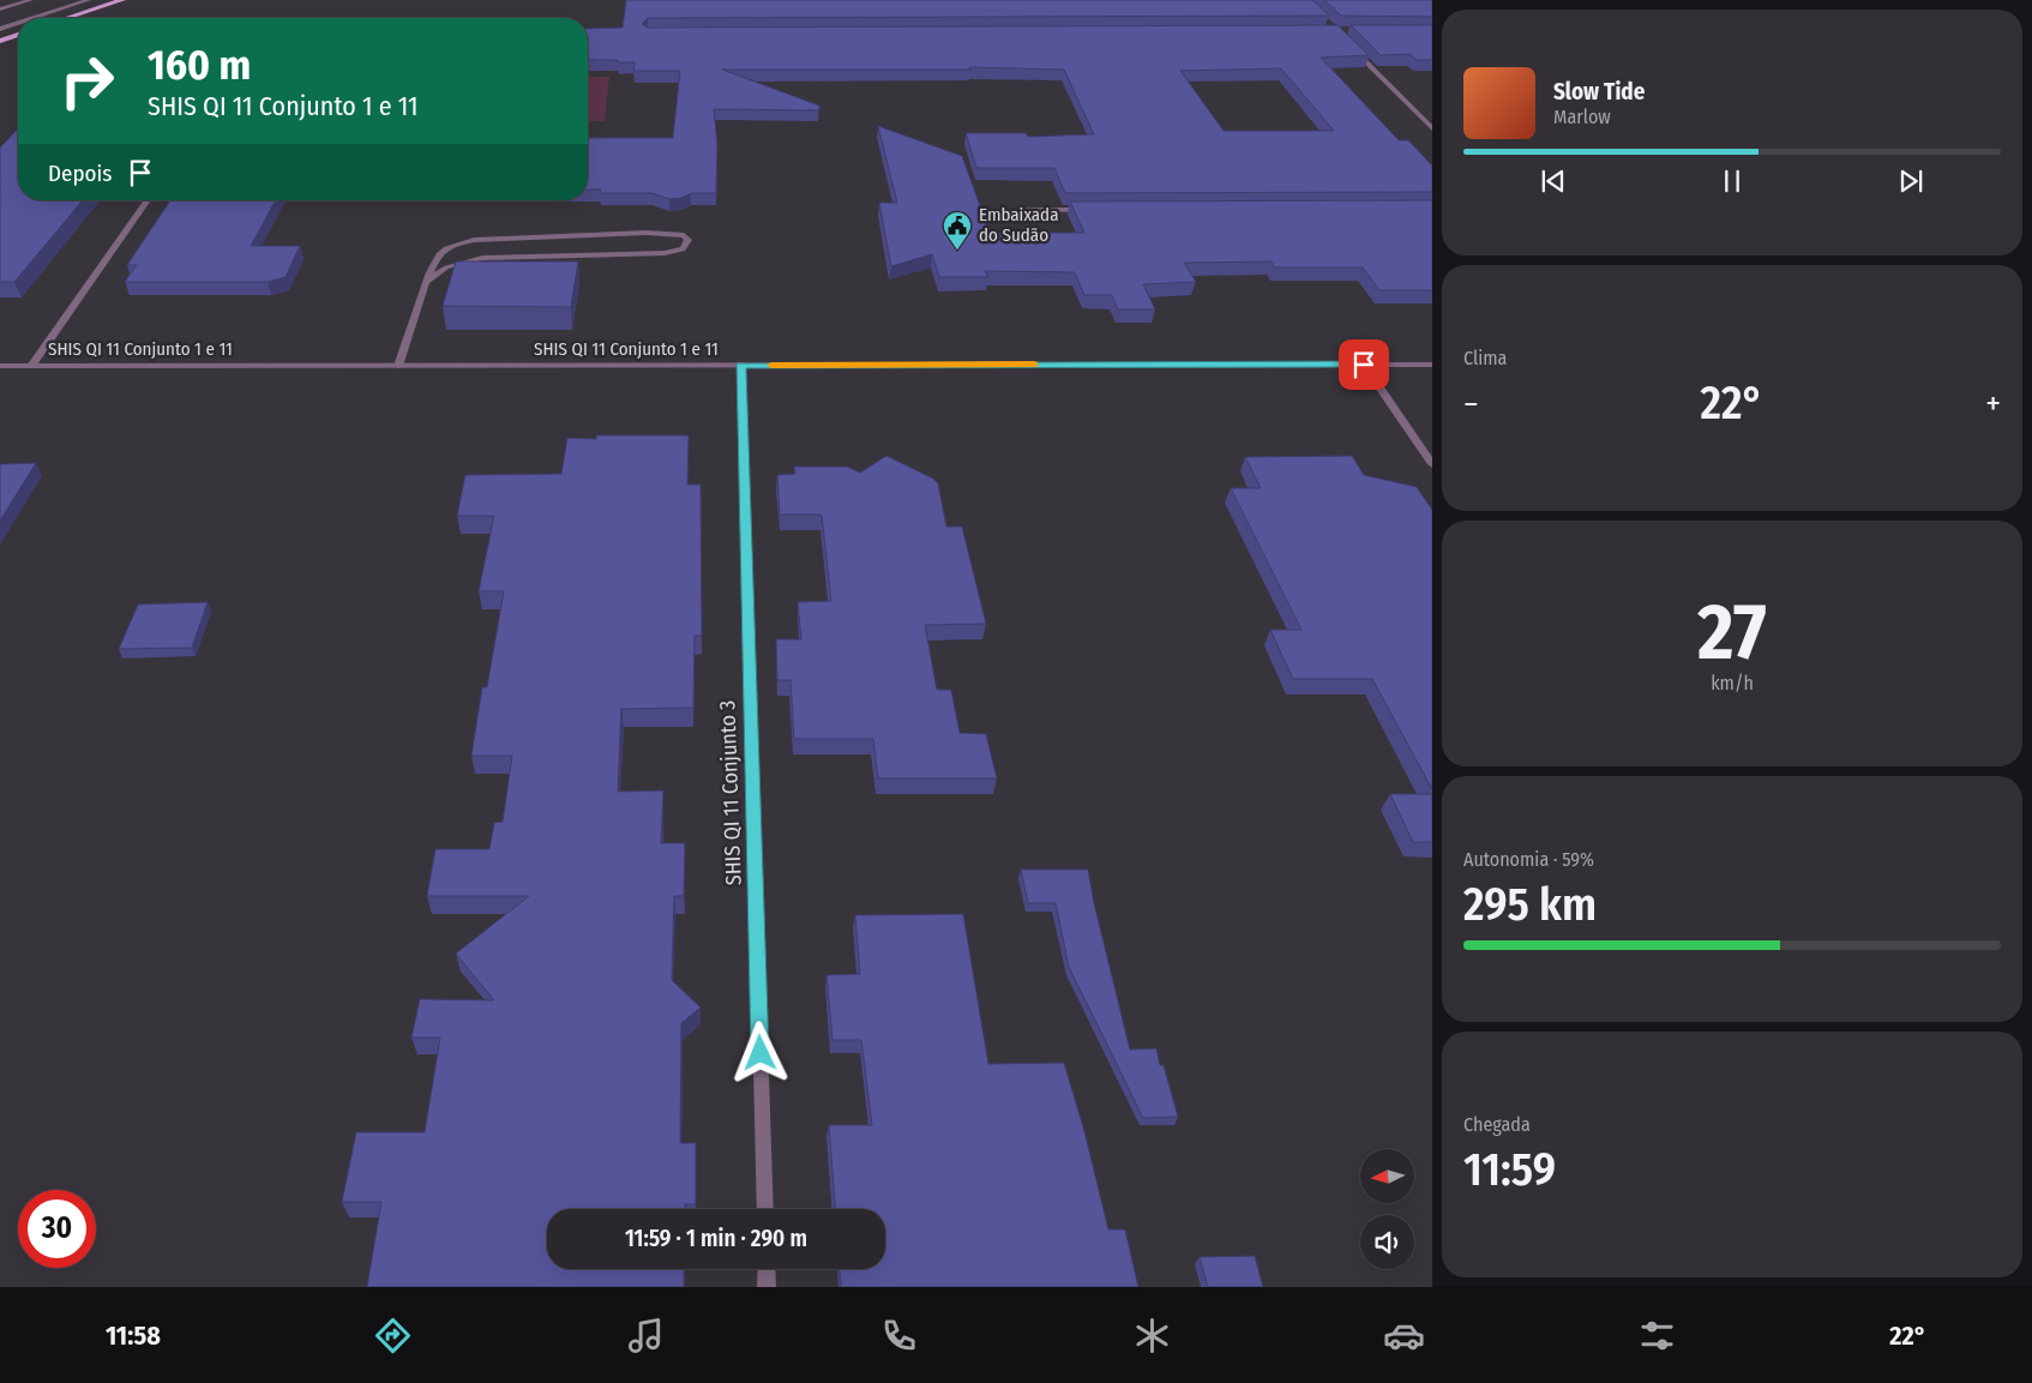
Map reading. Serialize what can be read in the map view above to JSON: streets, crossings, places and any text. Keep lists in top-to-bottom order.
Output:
{
  "streets": {
    "street": ["SHIS QI 11 Conjunto 1 e 11", "SHIS QI 11 Conjunto 3"]
  },
  "crossings": [
    ["SHIS QI 11 Conjunto 1 e 11", "SHIS QI 11 Conjunto 3"]
  ],
  "places": {
    "public building": ["Embaixada do Sudão"]
  },
  "north": "left",
  "page": {
    "turn": ["160 m", "SHIS QI 11 Conjunto 1 e 11"],
    "song": ["Slow Tide", "Marlow"],
    "then": "Depois",
    "tile": [
      "Clima",
      ["27", "km/h"],
      ["Autonomia · 59%", "295 km"],
      ["Chegada", "11:59"]
    ],
    "heat": ["−", "22°", "+"],
    "limit": "30",
    "trip": "11:59 · 1 min · 290 m",
    "tabs": ["11:58", "22°"]
  }
}
